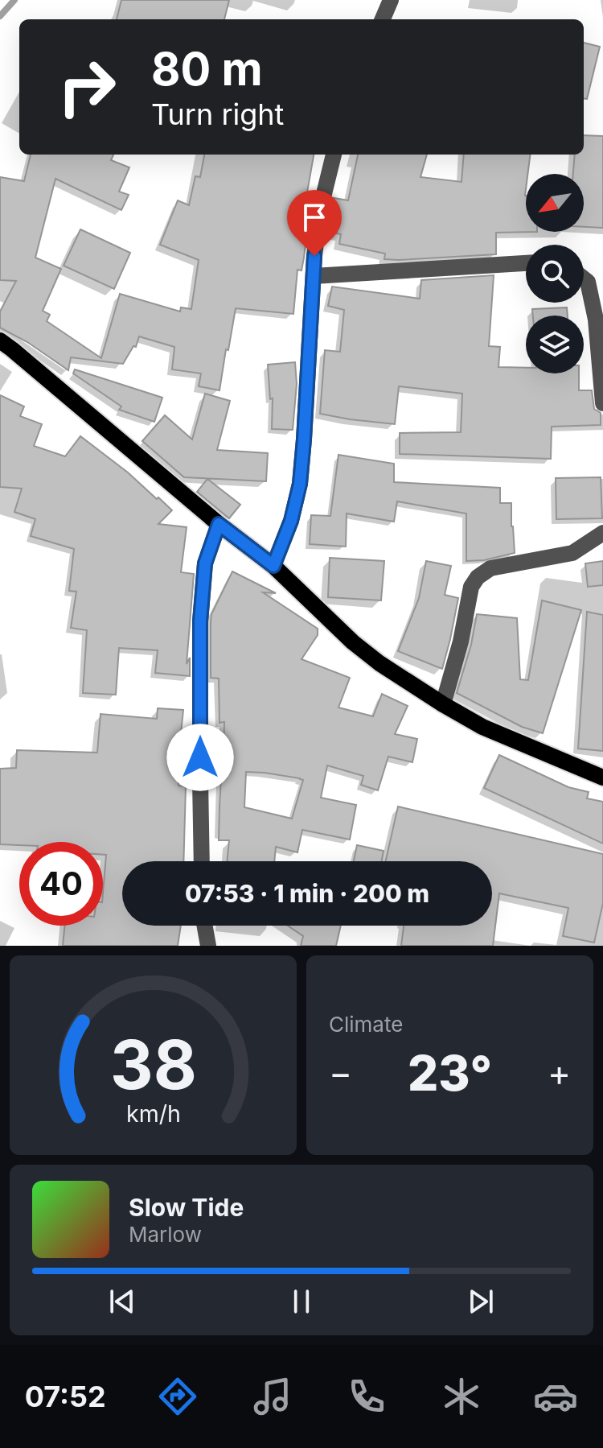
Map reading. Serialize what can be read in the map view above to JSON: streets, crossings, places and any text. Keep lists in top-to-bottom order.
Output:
{
  "north": "bottom left",
  "page": {
    "turn": ["80 m", "Turn right"],
    "limit": "40",
    "trip": "07:53 · 1 min · 200 m",
    "tile": "Climate",
    "heat": ["−", "23°", "+"],
    "song": ["Slow Tide", "Marlow"],
    "tabs": "07:52",
    "gauge": ["38", "km/h"]
  }
}
